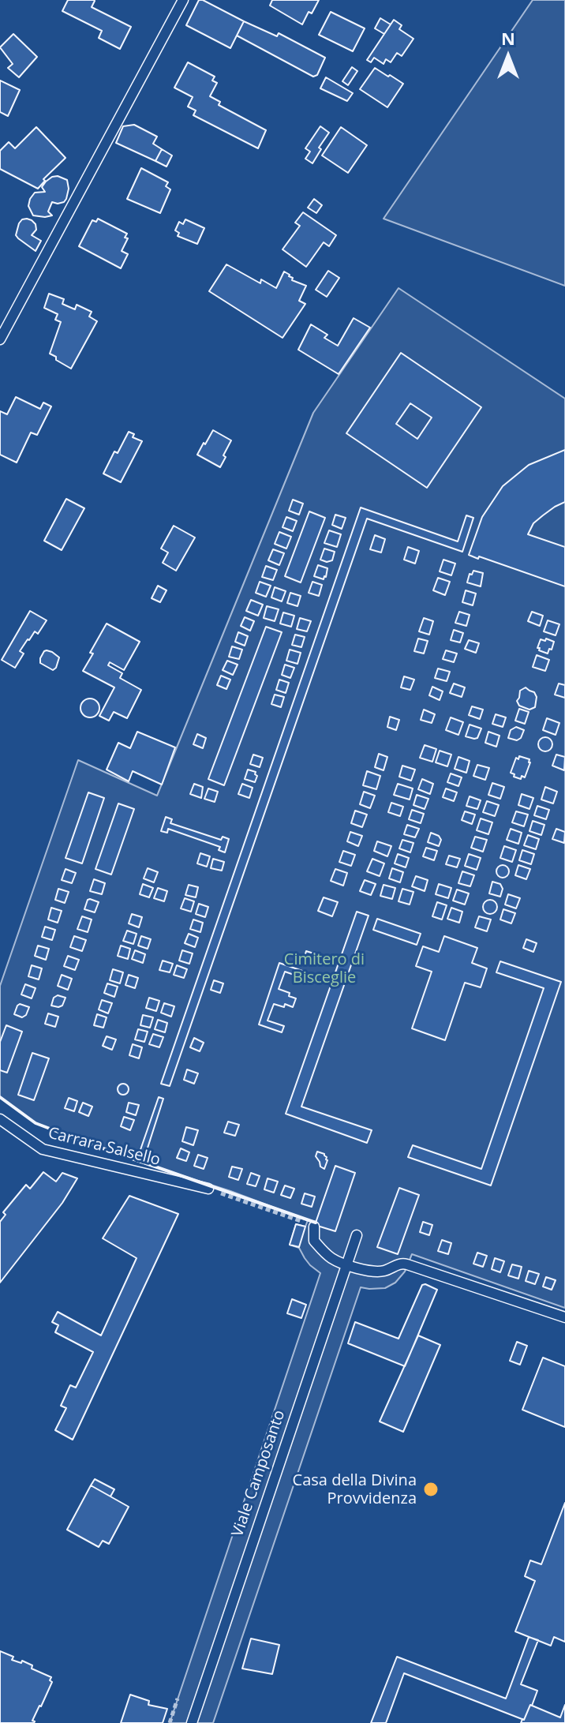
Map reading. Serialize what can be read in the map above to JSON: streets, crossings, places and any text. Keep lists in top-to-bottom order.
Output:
{
  "streets": {
    "lane": ["Carrara Salsello", "Viale Camposanto"]
  },
  "parks": ["Cimitero di Bisceglie"],
  "places": ["Casa della Divina Provvidenza"],
  "north": "top"
}
